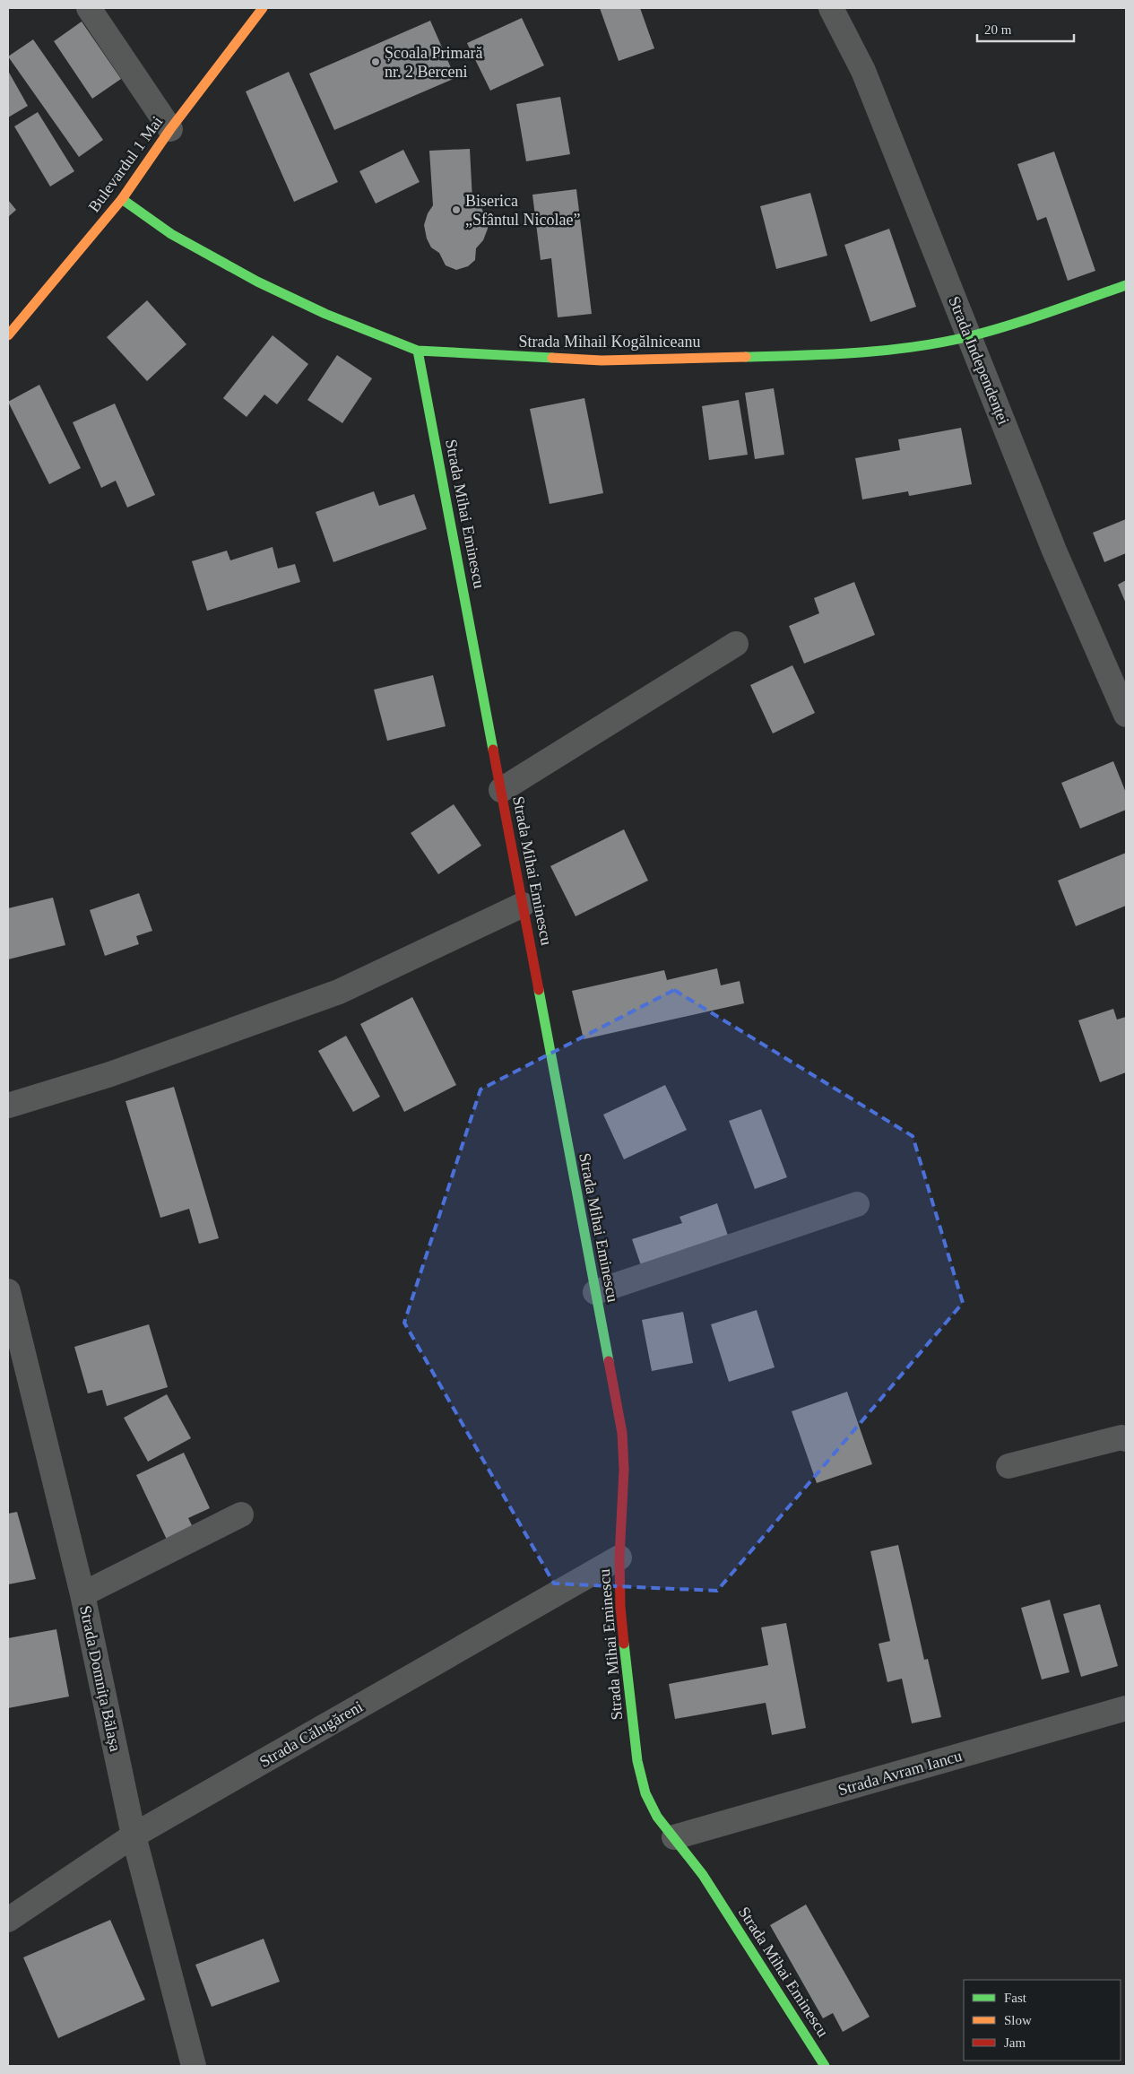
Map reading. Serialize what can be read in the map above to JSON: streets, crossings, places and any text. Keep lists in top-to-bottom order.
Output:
{
  "streets": {
    "street": [
      "Bulevardul 1 Mai",
      "Strada Mihail Kogălniceanu",
      "Strada Independenței",
      "Strada Mihai Eminescu",
      "Strada Domnița Bălașa",
      "Strada Călugăreni",
      "Strada Avram Iancu"
    ]
  },
  "crossings": [
    ["Bulevardul 1 Mai", "Strada Mihail Kogălniceanu"],
    ["Strada Mihail Kogălniceanu", "Strada Independenței"],
    ["Strada Mihail Kogălniceanu", "Strada Mihai Eminescu"],
    ["Strada Mihai Eminescu", "Strada Călugăreni"],
    ["Strada Mihai Eminescu", "Strada Avram Iancu"],
    ["Strada Domnița Bălașa", "Strada Călugăreni"]
  ],
  "places": ["Școala Primară nr. 2 Berceni", "Biserica „Sfântul Nicolae”"],
  "legend": ["Fast", "Slow", "Jam"],
  "scale_bar": "20 m"
}
